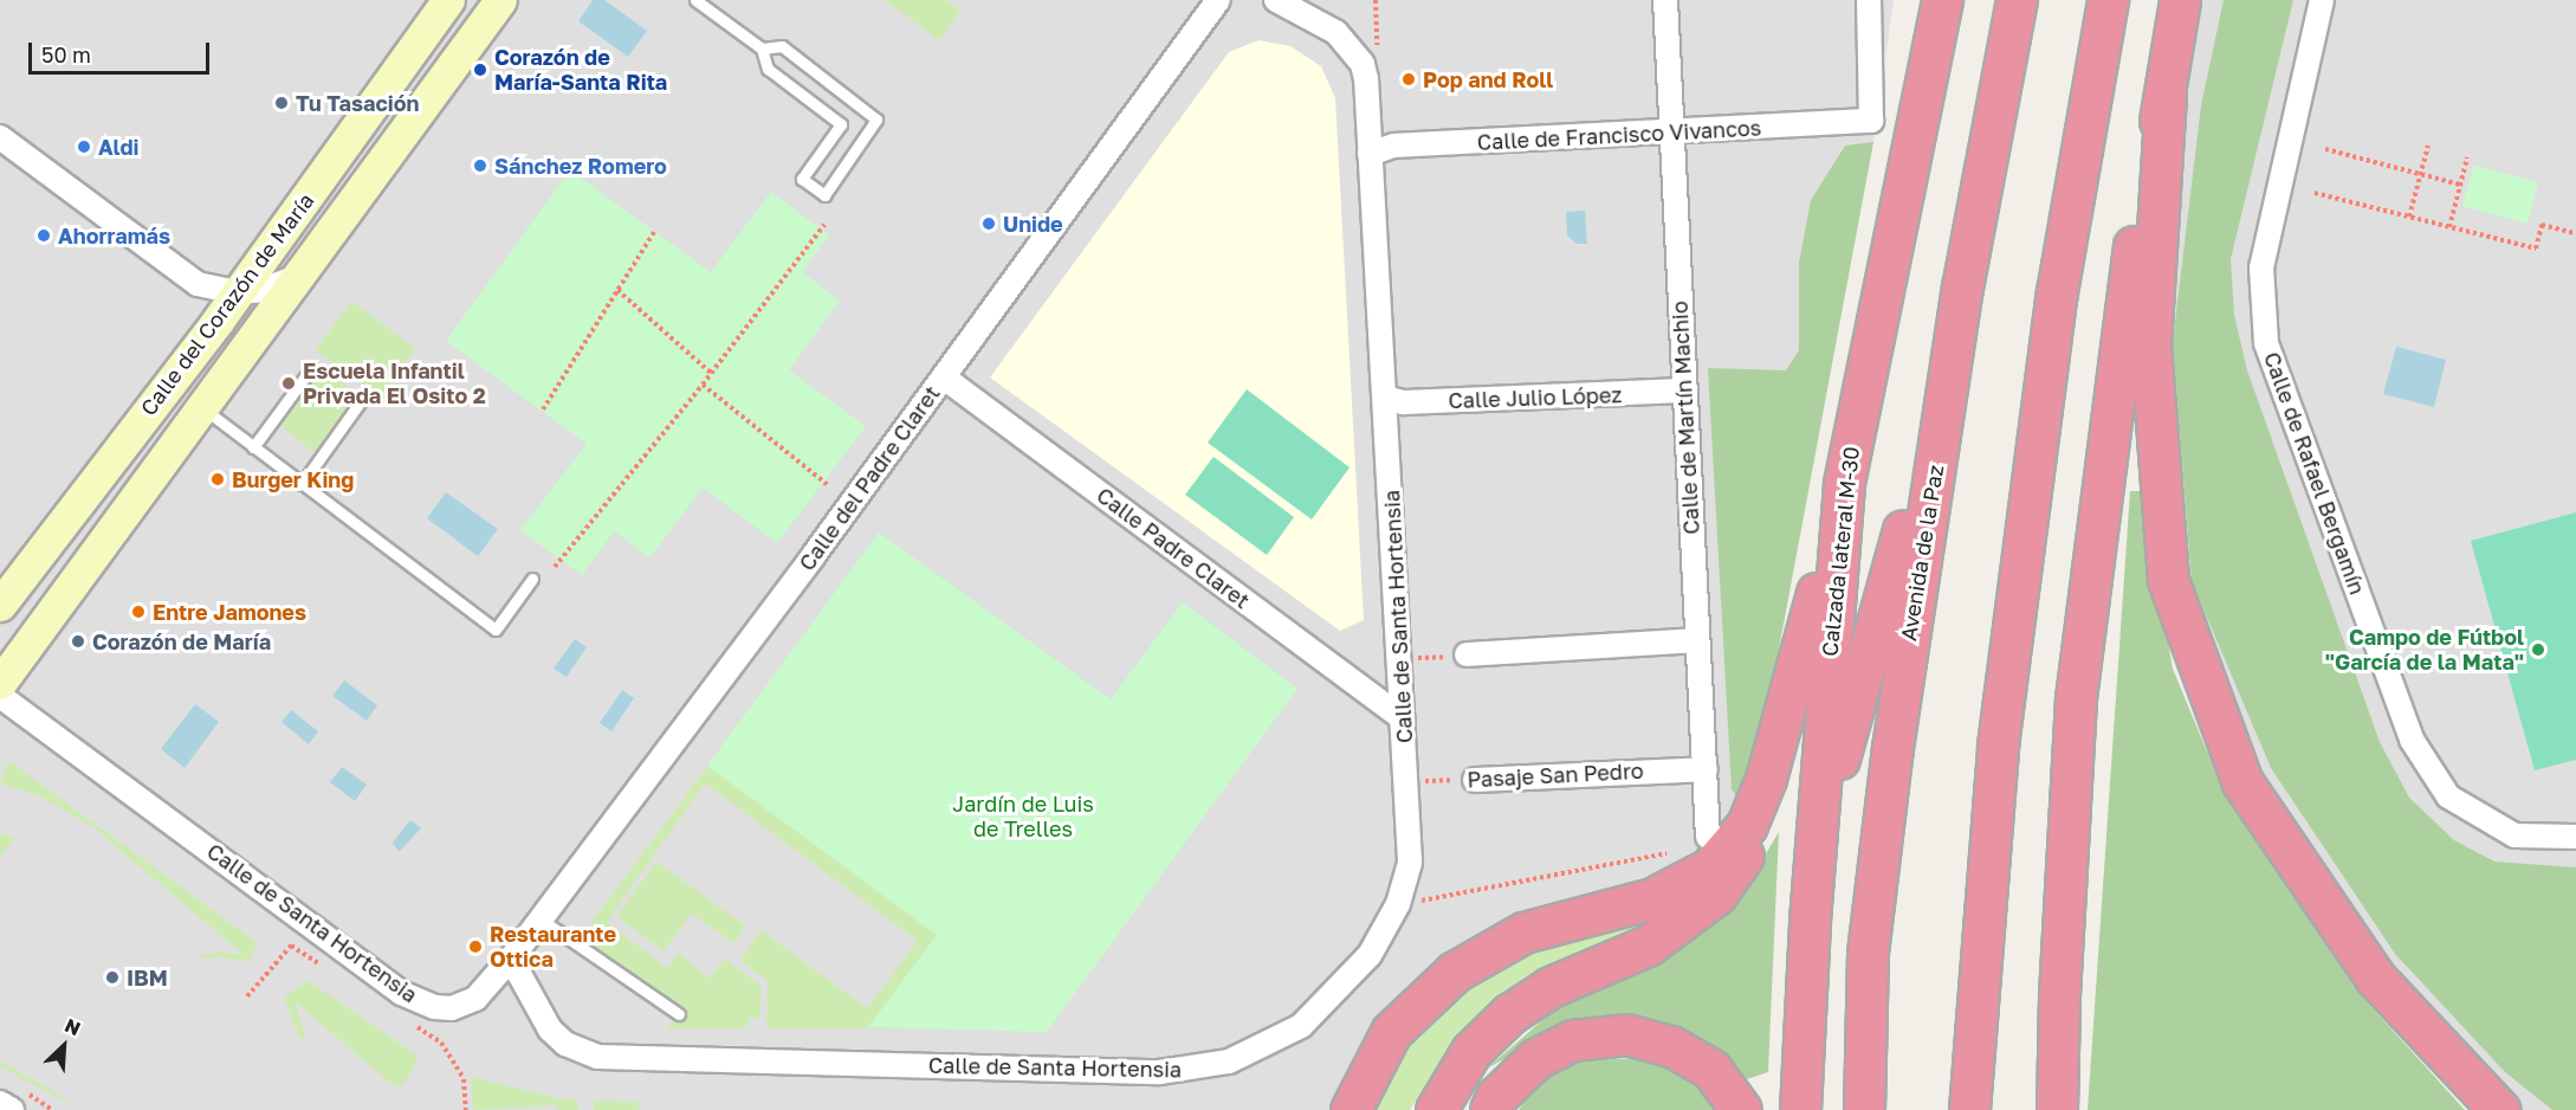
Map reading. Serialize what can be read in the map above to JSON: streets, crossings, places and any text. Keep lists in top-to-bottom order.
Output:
{
  "streets": {
    "highway": ["Calzada lateral M-30", "Avenida de la Paz"],
    "street": [
      "Calle de Francisco Vivancos",
      "Calle del Corazón de María",
      "Calle Julio López",
      "Calle de Martín Machio",
      "Calle de Rafael Bergamín",
      "Calle del Padre Claret",
      "Calle Padre Claret",
      "Calle de Santa Hortensia",
      "Pasaje San Pedro"
    ]
  },
  "crossings": [
    ["Calle de Francisco Vivancos", "Calle de Martín Machio"],
    ["Calle de Francisco Vivancos", "Calle de Santa Hortensia"],
    ["Calle Julio López", "Calle de Martín Machio"],
    ["Calle Julio López", "Calle de Santa Hortensia"],
    ["Calle de Martín Machio", "Pasaje San Pedro"],
    ["Calle del Padre Claret", "Calle Padre Claret"],
    ["Calle del Padre Claret", "Calle de Santa Hortensia"],
    ["Calle Padre Claret", "Calle de Santa Hortensia"],
    ["Calle de Santa Hortensia", "Pasaje San Pedro"]
  ],
  "parks": ["Jardín de Luis de Trelles"],
  "places": [
    "Corazón de María-Santa Rita",
    "Pop and Roll",
    "Tu Tasación",
    "Aldi",
    "Sánchez Romero",
    "Unide",
    "Ahorramás",
    "Escuela Infantil Privada El Osito 2",
    "Burger King",
    "Entre Jamones",
    "Corazón de María",
    "Campo de Fútbol \"García de la Mata\"",
    "Restaurante Ottica",
    "IBM"
  ],
  "scale_bar": "50 m",
  "north": "top right"
}
